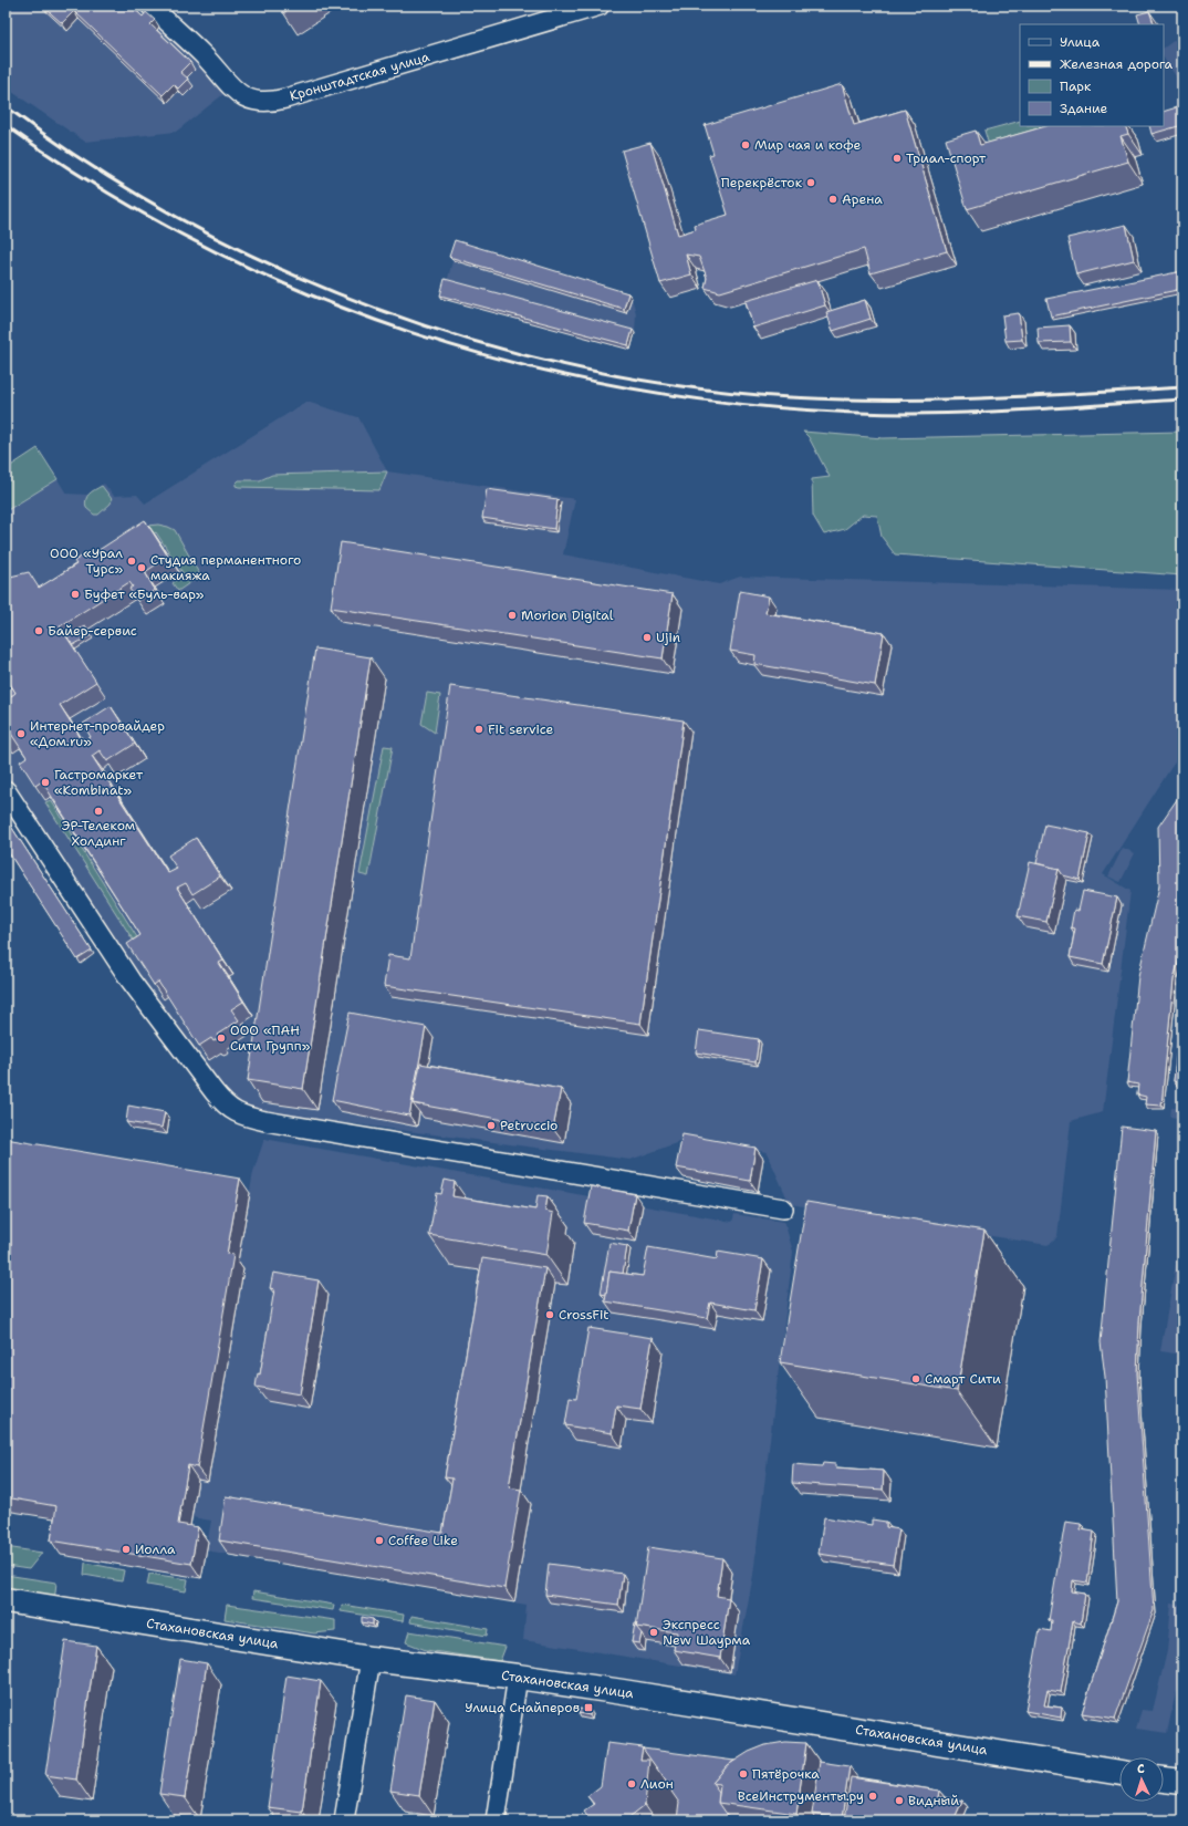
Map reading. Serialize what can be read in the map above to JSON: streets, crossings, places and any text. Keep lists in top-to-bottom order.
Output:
{
  "streets": {
    "main road": ["Стахановская улица"],
    "street": ["Кронштадтская улица"]
  },
  "places": {
    "other": [
      "Мир чая и кофе",
      "Триал-спорт",
      "Перекрёсток",
      "Арена",
      "ООО «Урал Турс»",
      "Студия перманентного макияжа",
      "Буфет «Буль-вар»",
      "Morion Digital",
      "Байер-сервис",
      "Ujin",
      "Fit service",
      "Интернет-провайдер «Дом.ru»",
      "Гастромаркет «Kombinat»",
      "ЭР-Телеком Холдинг",
      "ООО «ПАН Сити Групп»",
      "Petruccio",
      "CrossFit",
      "Смарт Сити",
      "Coffee Like",
      "Иолла",
      "Экспресс New Шаурма",
      "Пятёрочка",
      "Лион",
      "ВсеИнструменты.ру",
      "Видный"
    ],
    "transit": ["Улица Снайперов"]
  },
  "legend": [
    "Улица",
    "Железная дорога",
    "Парк",
    "Здание"
  ],
  "north": "top"
}
